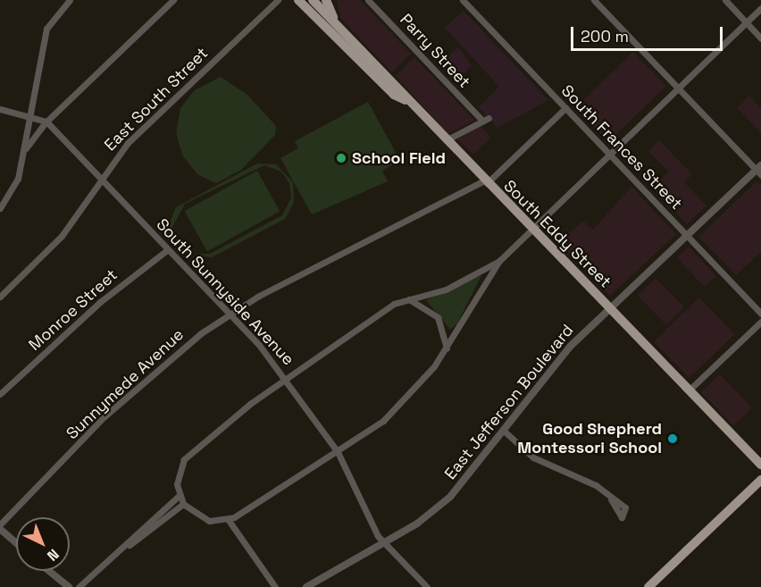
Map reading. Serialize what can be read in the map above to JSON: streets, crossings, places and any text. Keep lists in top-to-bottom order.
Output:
{
  "streets": {
    "main road": ["South Eddy Street"],
    "street": [
      "Parry Street",
      "East South Street",
      "South Frances Street",
      "South Sunnyside Avenue",
      "Monroe Street",
      "Sunnymede Avenue",
      "East Jefferson Boulevard"
    ]
  },
  "crossings": [
    ["Parry Street", "South Eddy Street"],
    ["East South Street", "South Sunnyside Avenue"],
    ["South Frances Street", "Sunnymede Avenue"],
    ["South Frances Street", "East Jefferson Boulevard"],
    ["South Eddy Street", "Sunnymede Avenue"],
    ["South Eddy Street", "East Jefferson Boulevard"],
    ["South Sunnyside Avenue", "Monroe Street"],
    ["South Sunnyside Avenue", "Sunnymede Avenue"],
    ["South Sunnyside Avenue", "East Jefferson Boulevard"]
  ],
  "places": ["School Field", "Good Shepherd Montessori School"],
  "scale_bar": "200 m",
  "north": "bottom right"
}
